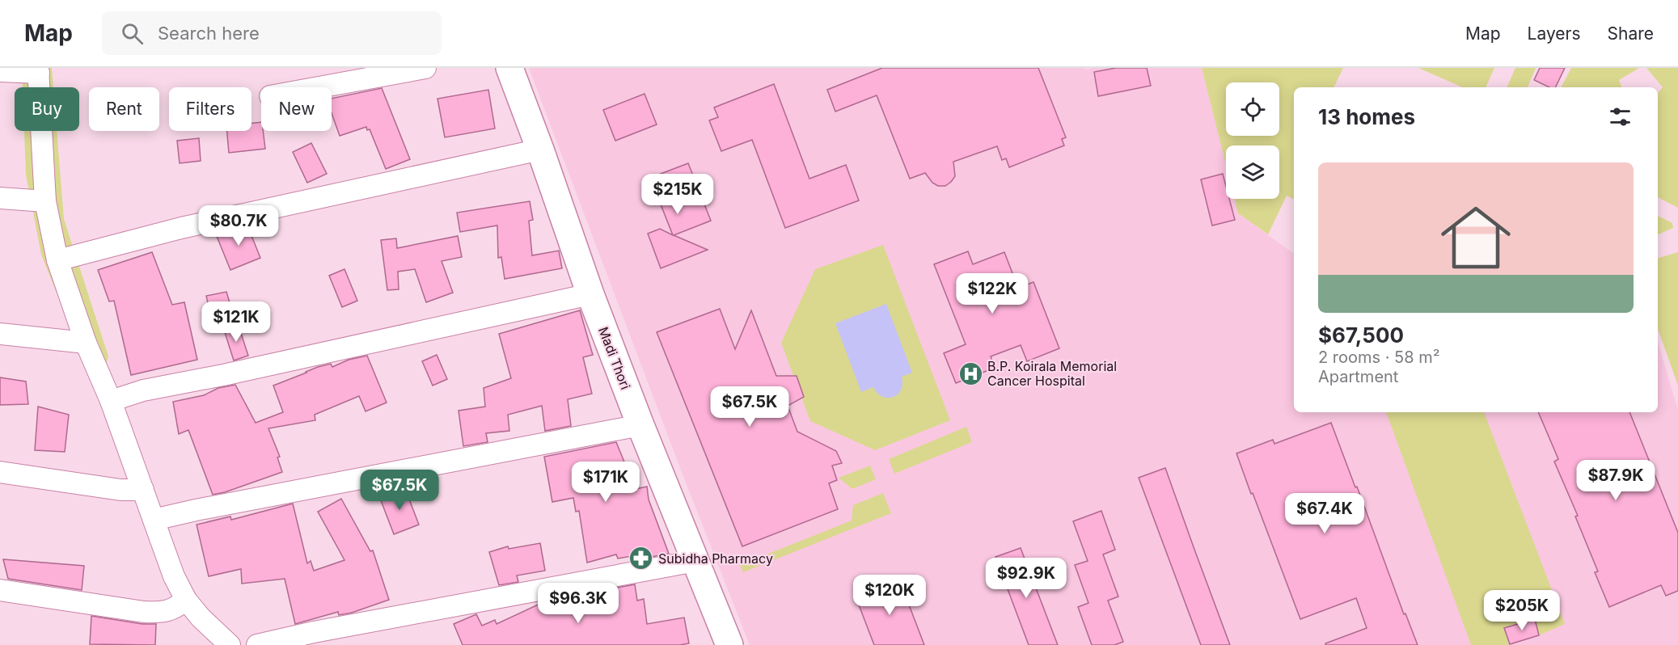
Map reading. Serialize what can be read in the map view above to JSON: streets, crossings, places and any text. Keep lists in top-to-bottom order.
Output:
{
  "streets": {
    "main road": ["Madi Thori"]
  },
  "places": {
    "hospital": ["B.P. Koirala Memorial Cancer Hospital"],
    "pharmacy": ["Subidha Pharmacy"]
  },
  "page": {
    "header": "Map",
    "search": "Search here",
    "nav": ["Map", "Layers", "Share"],
    "chip": [
      "Buy",
      "Rent",
      "Filters",
      "New"
    ],
    "heading": "13 homes",
    "list": [
      {
        "name": "$67,500",
        "note": "2 rooms · 58 m² · Apartment"
      }
    ],
    "price": [
      "$215K",
      "$80.7K",
      "$122K",
      "$121K",
      "$67.5K",
      "$87.9K",
      "$171K",
      "$67.5K",
      "$67.4K",
      "$92.9K",
      "$120K",
      "$96.3K",
      "$205K"
    ]
  }
}
